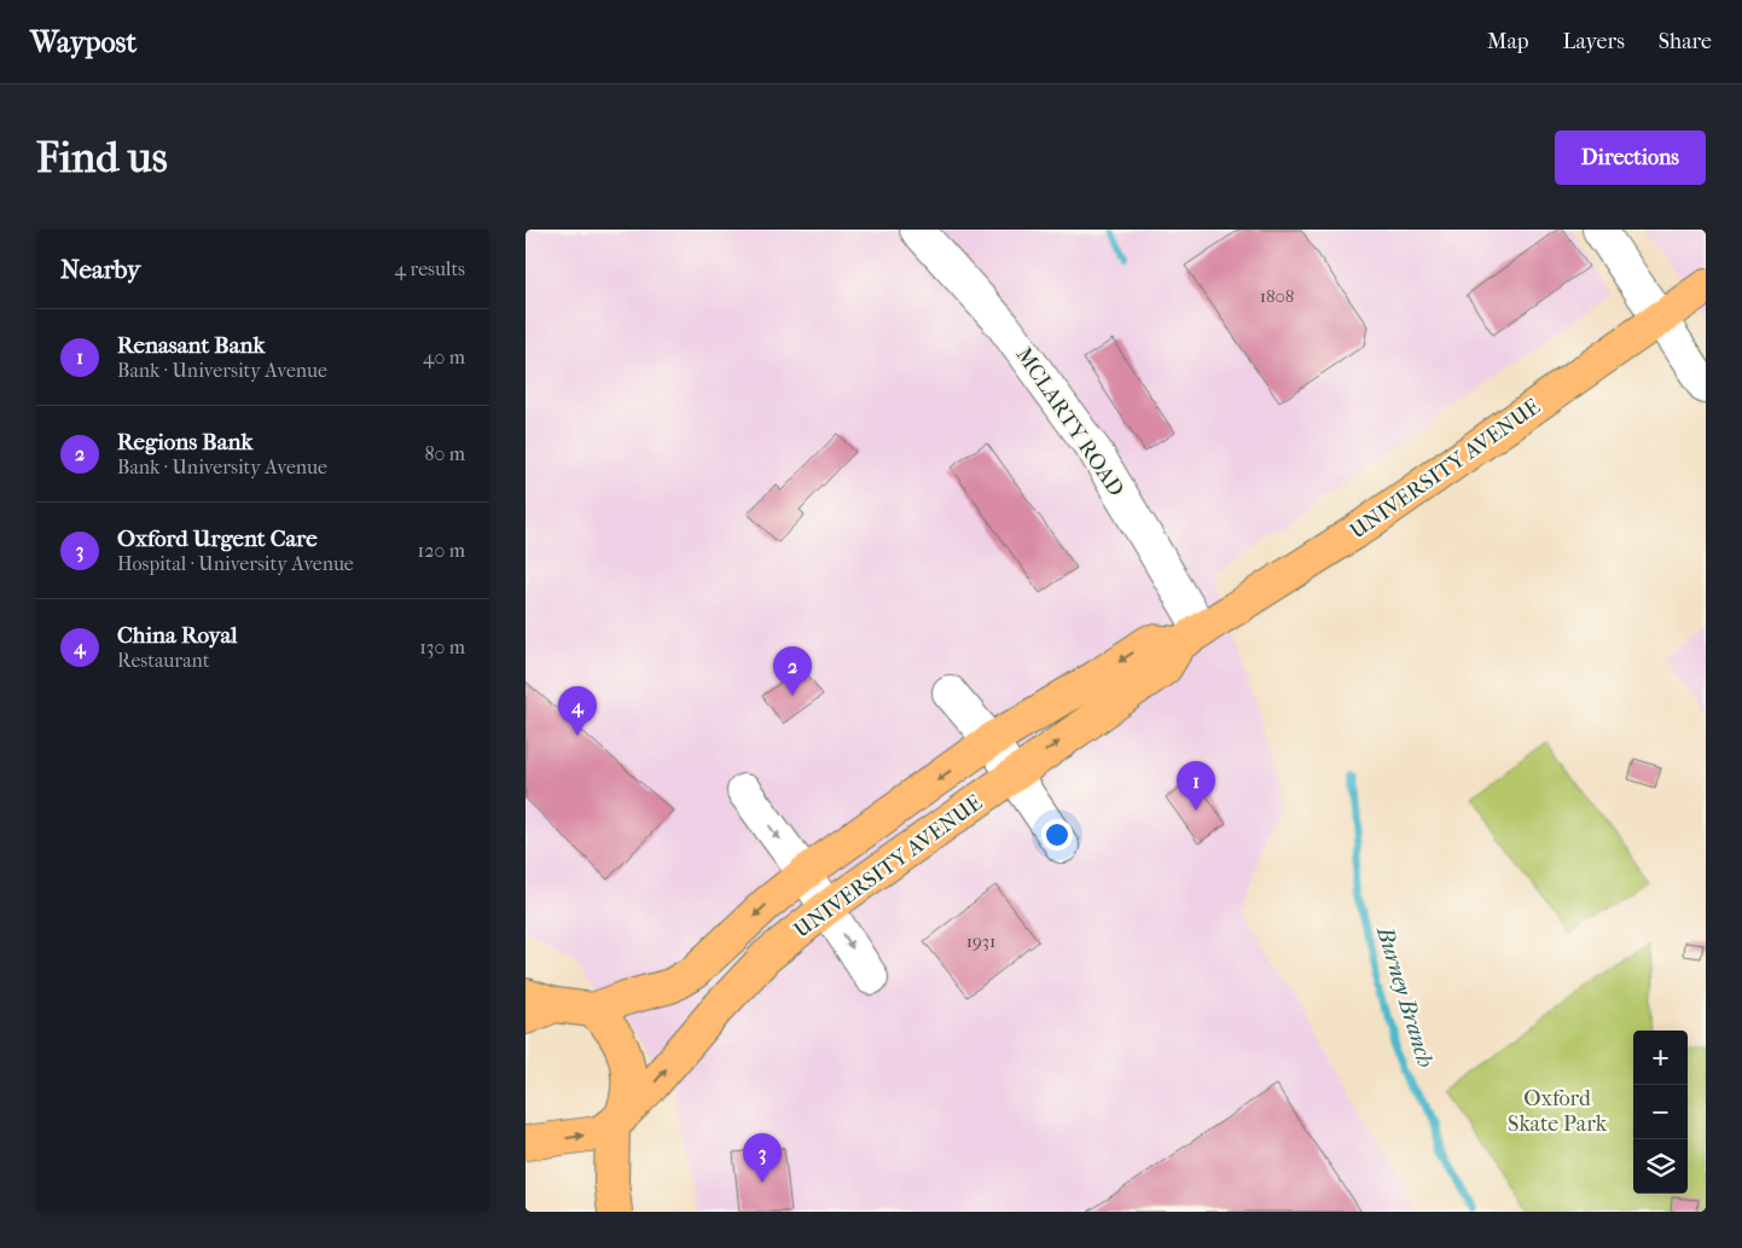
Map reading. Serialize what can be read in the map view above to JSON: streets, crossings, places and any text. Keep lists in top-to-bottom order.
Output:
{
  "streets": {
    "main road": ["UNIVERSITY AVENUE"],
    "street": ["MCLARTY ROAD"]
  },
  "crossings": [
    ["MCLARTY ROAD", "UNIVERSITY AVENUE"]
  ],
  "water": ["Burney Branch"],
  "parks": ["Oxford Skate Park"],
  "house_numbers": ["1808", "1931"],
  "page": {
    "header": "Waypost",
    "nav": ["Map", "Layers", "Share"],
    "buttons": "Directions",
    "title": "Find us",
    "heading": ["Nearby", "4 results"],
    "list": [
      {
        "mark": "1",
        "name": "Renasant Bank",
        "note": "Bank · University Avenue",
        "value": "40 m"
      },
      {
        "mark": "2",
        "name": "Regions Bank",
        "note": "Bank · University Avenue",
        "value": "80 m"
      },
      {
        "mark": "3",
        "name": "Oxford Urgent Care",
        "note": "Hospital · University Avenue",
        "value": "120 m"
      },
      {
        "mark": "4",
        "name": "China Royal",
        "note": "Restaurant",
        "value": "130 m"
      }
    ],
    "pins": [
      "2",
      "4",
      "1",
      "3"
    ],
    "map_buttons": ["+", "−"]
  }
}
